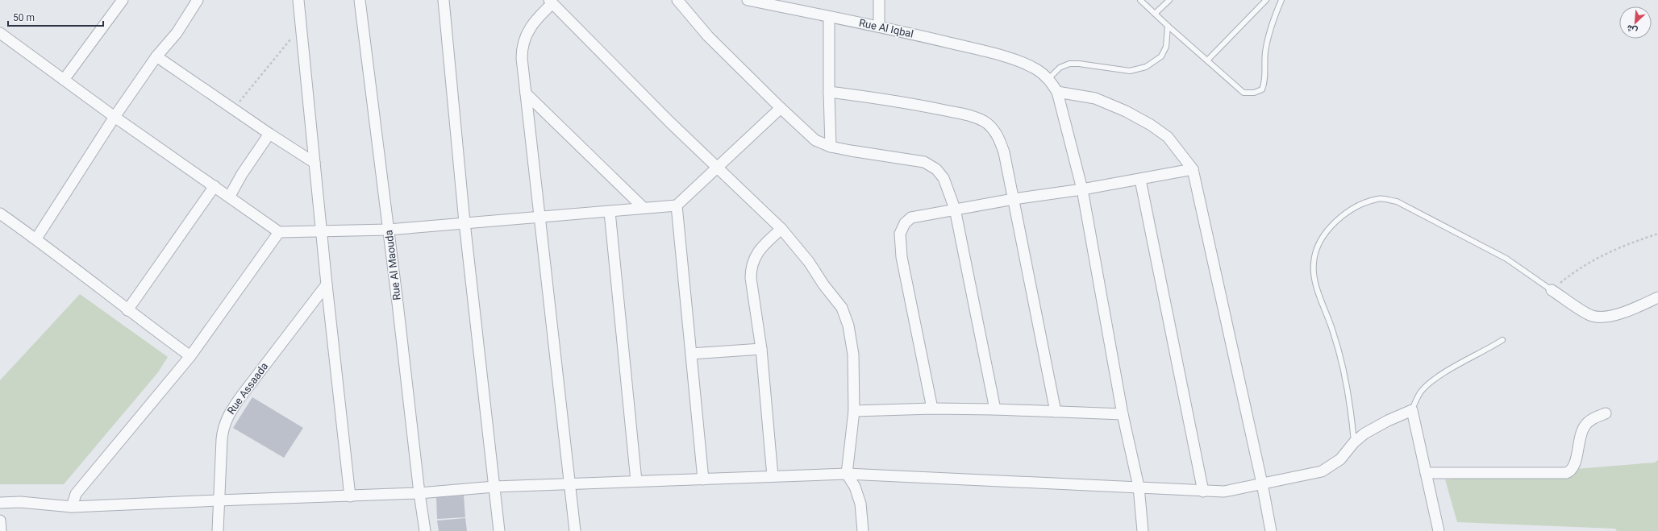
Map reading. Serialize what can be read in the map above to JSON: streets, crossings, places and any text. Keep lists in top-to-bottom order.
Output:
{
  "streets": {
    "street": ["Rue Al Iqbal", "Rue Al Maouda", "Rue Assaada"]
  },
  "scale_bar": "50 m",
  "north": "bottom left"
}
